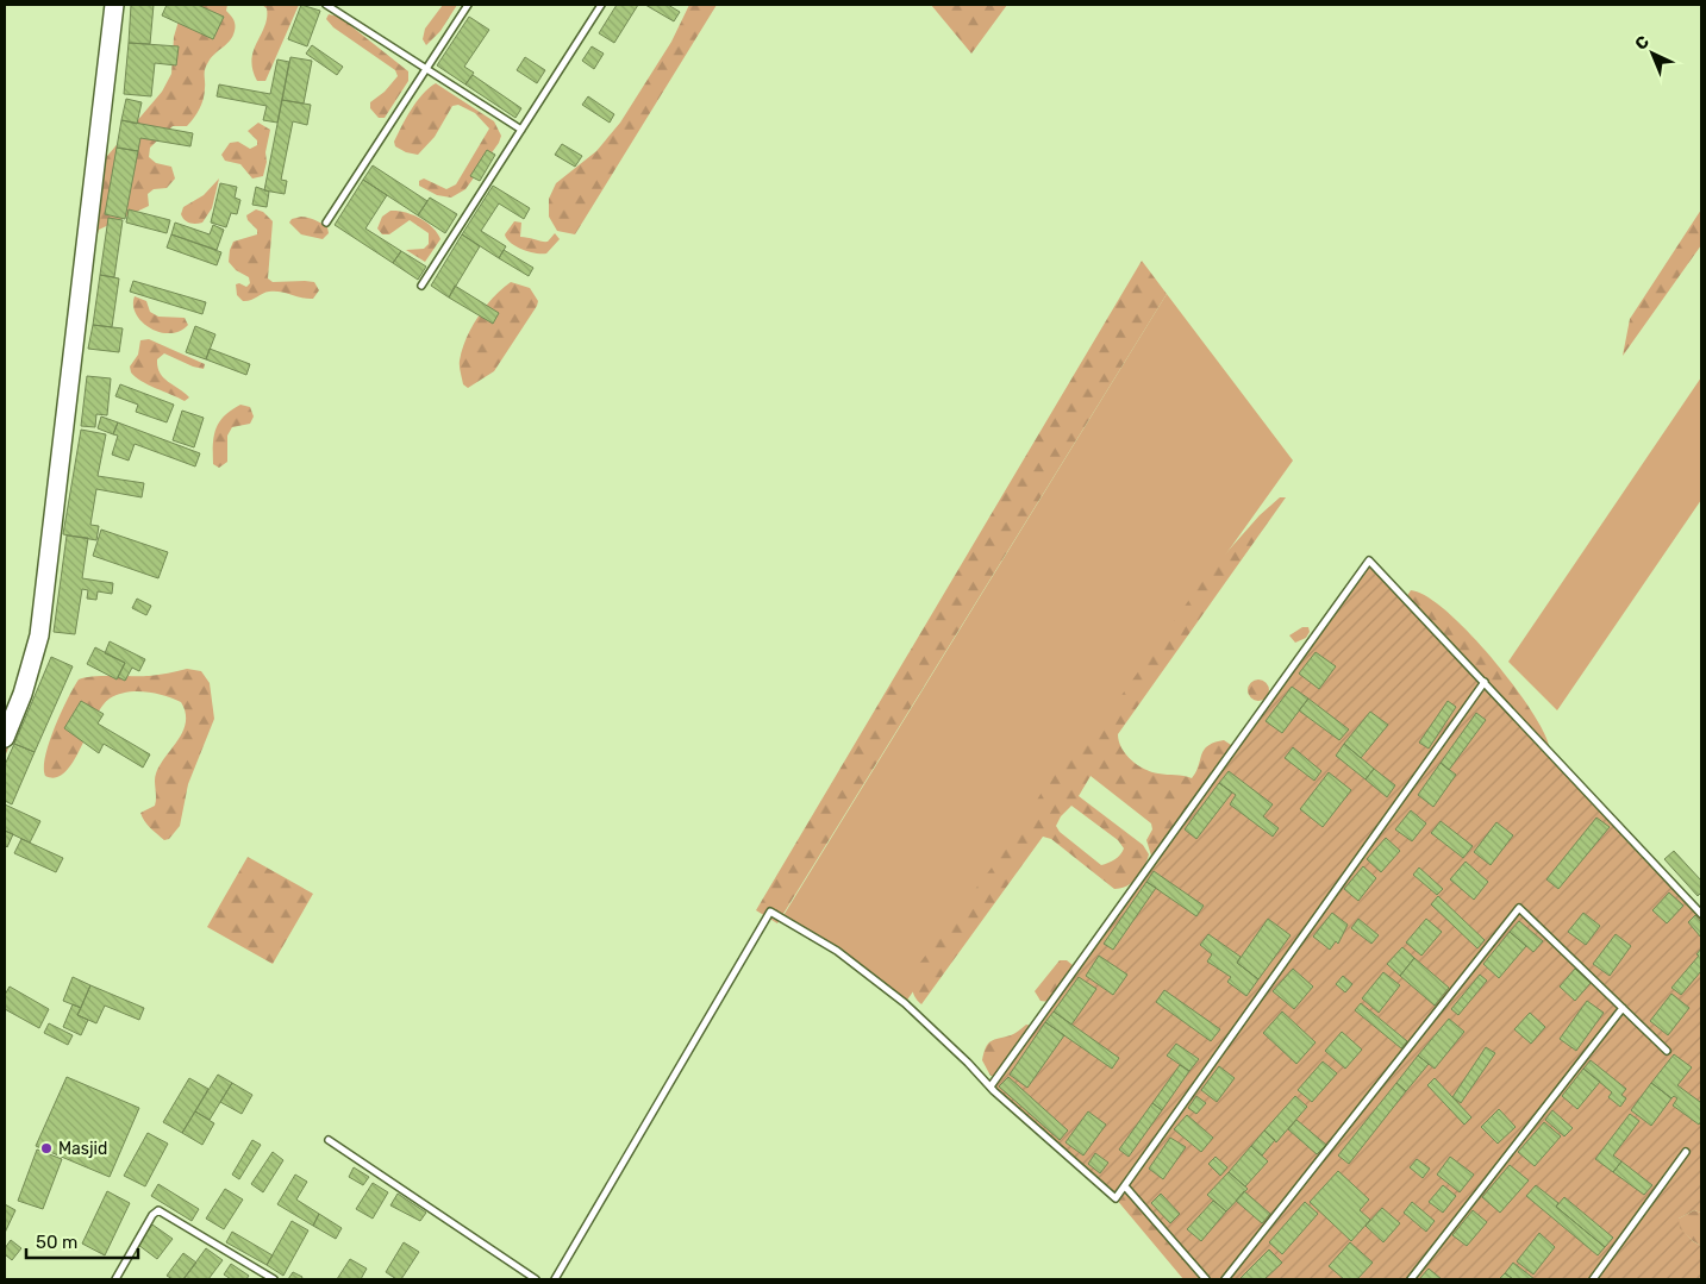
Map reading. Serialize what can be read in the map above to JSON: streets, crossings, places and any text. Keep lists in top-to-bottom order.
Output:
{
  "places": ["Masjid"],
  "scale_bar": "50 m",
  "north": "top left"
}
